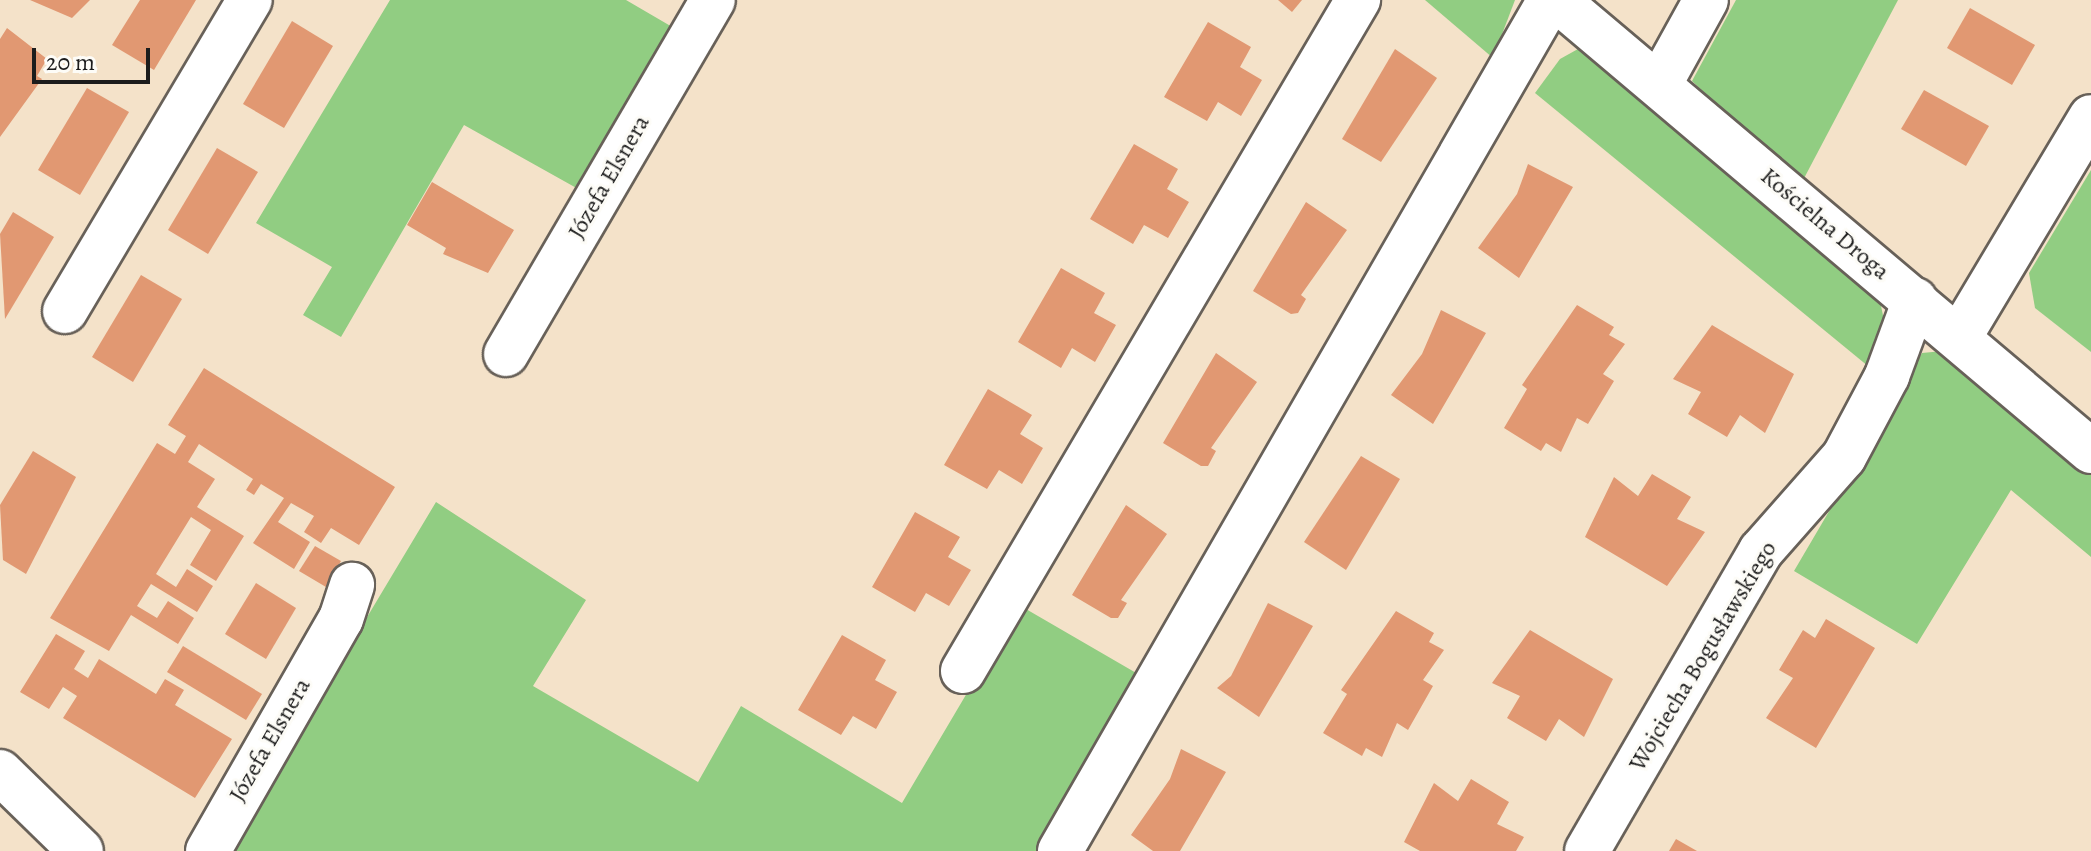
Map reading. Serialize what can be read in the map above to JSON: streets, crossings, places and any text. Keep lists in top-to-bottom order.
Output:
{
  "streets": {
    "street": ["Józefa Elsnera", "Kościelna Droga", "Wojciecha Bogusławskiego"]
  },
  "crossings": [
    ["Kościelna Droga", "Wojciecha Bogusławskiego"]
  ],
  "scale_bar": "20 m"
}
